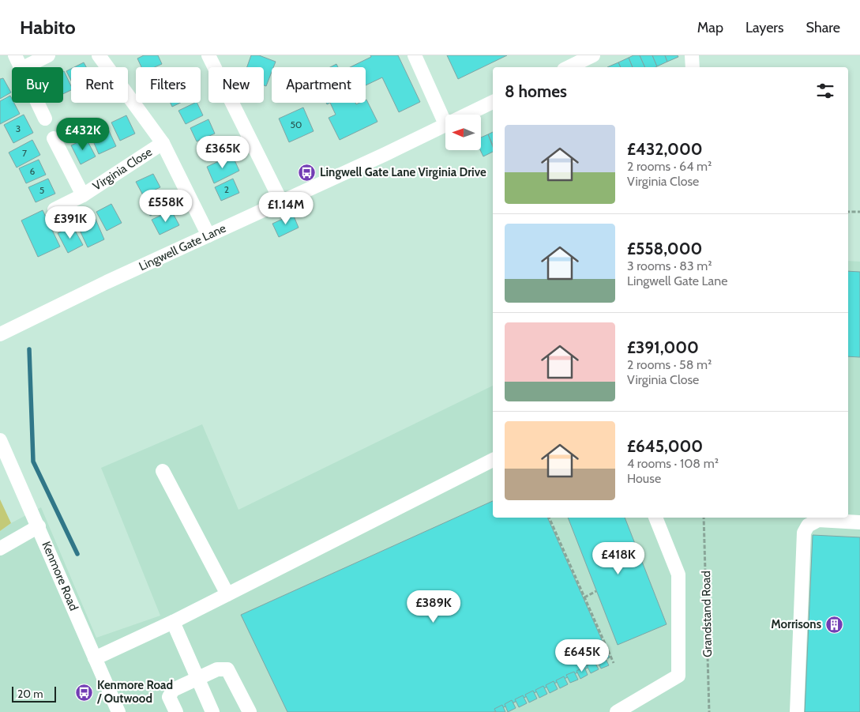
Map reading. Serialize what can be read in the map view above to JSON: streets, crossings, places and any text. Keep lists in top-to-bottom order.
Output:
{
  "streets": {
    "street": ["Virginia Close", "Lingwell Gate Lane", "Kenmore Road"],
    "path": ["Grandstand Road"]
  },
  "places": {
    "bus stop": ["Lingwell Gate Lane Virginia Drive", "Kenmore Road / Outwood"],
    "building": ["Morrisons"]
  },
  "house_numbers": [
    "50",
    "3",
    "7",
    "6",
    "2",
    "5"
  ],
  "scale_bar": "20 m",
  "north": "left",
  "page": {
    "header": "Habito",
    "nav": ["Map", "Layers", "Share"],
    "chip": [
      "Buy",
      "Rent",
      "Filters",
      "New",
      "Apartment"
    ],
    "heading": "8 homes",
    "list": [
      {
        "name": "£432,000",
        "note": "2 rooms · 64 m² · Virginia Close"
      },
      {
        "name": "£558,000",
        "note": "3 rooms · 83 m² · Lingwell Gate Lane"
      },
      {
        "name": "£391,000",
        "note": "2 rooms · 58 m² · Virginia Close"
      },
      {
        "name": "£645,000",
        "note": "4 rooms · 108 m² · House"
      }
    ],
    "price": [
      "£432K",
      "£365K",
      "£558K",
      "£1.14M",
      "£391K",
      "£418K",
      "£389K",
      "£645K"
    ],
    "scale": "20 m"
  }
}
